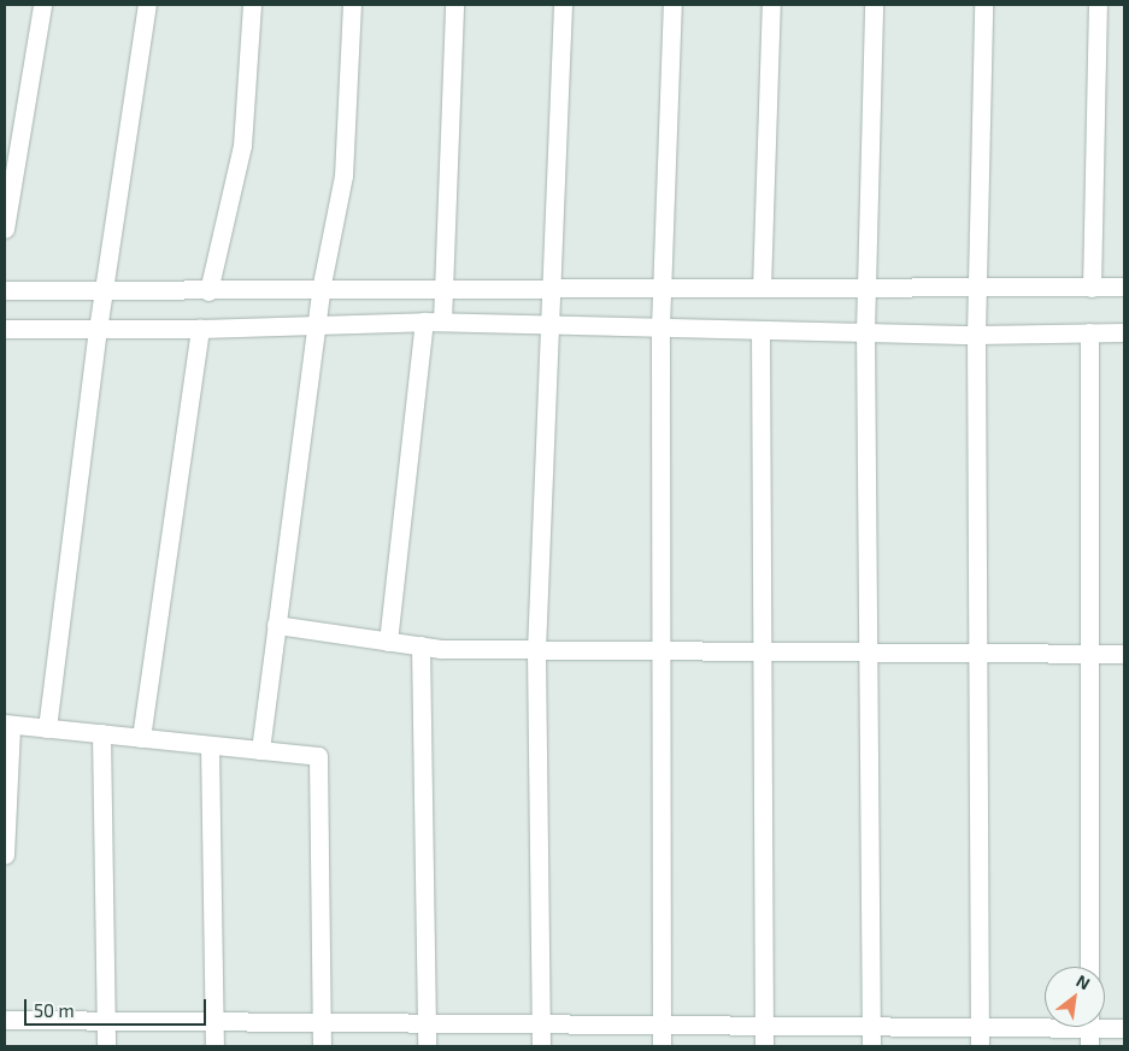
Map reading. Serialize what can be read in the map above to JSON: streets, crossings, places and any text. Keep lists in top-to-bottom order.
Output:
{
  "scale_bar": "50 m",
  "north": "top right"
}
